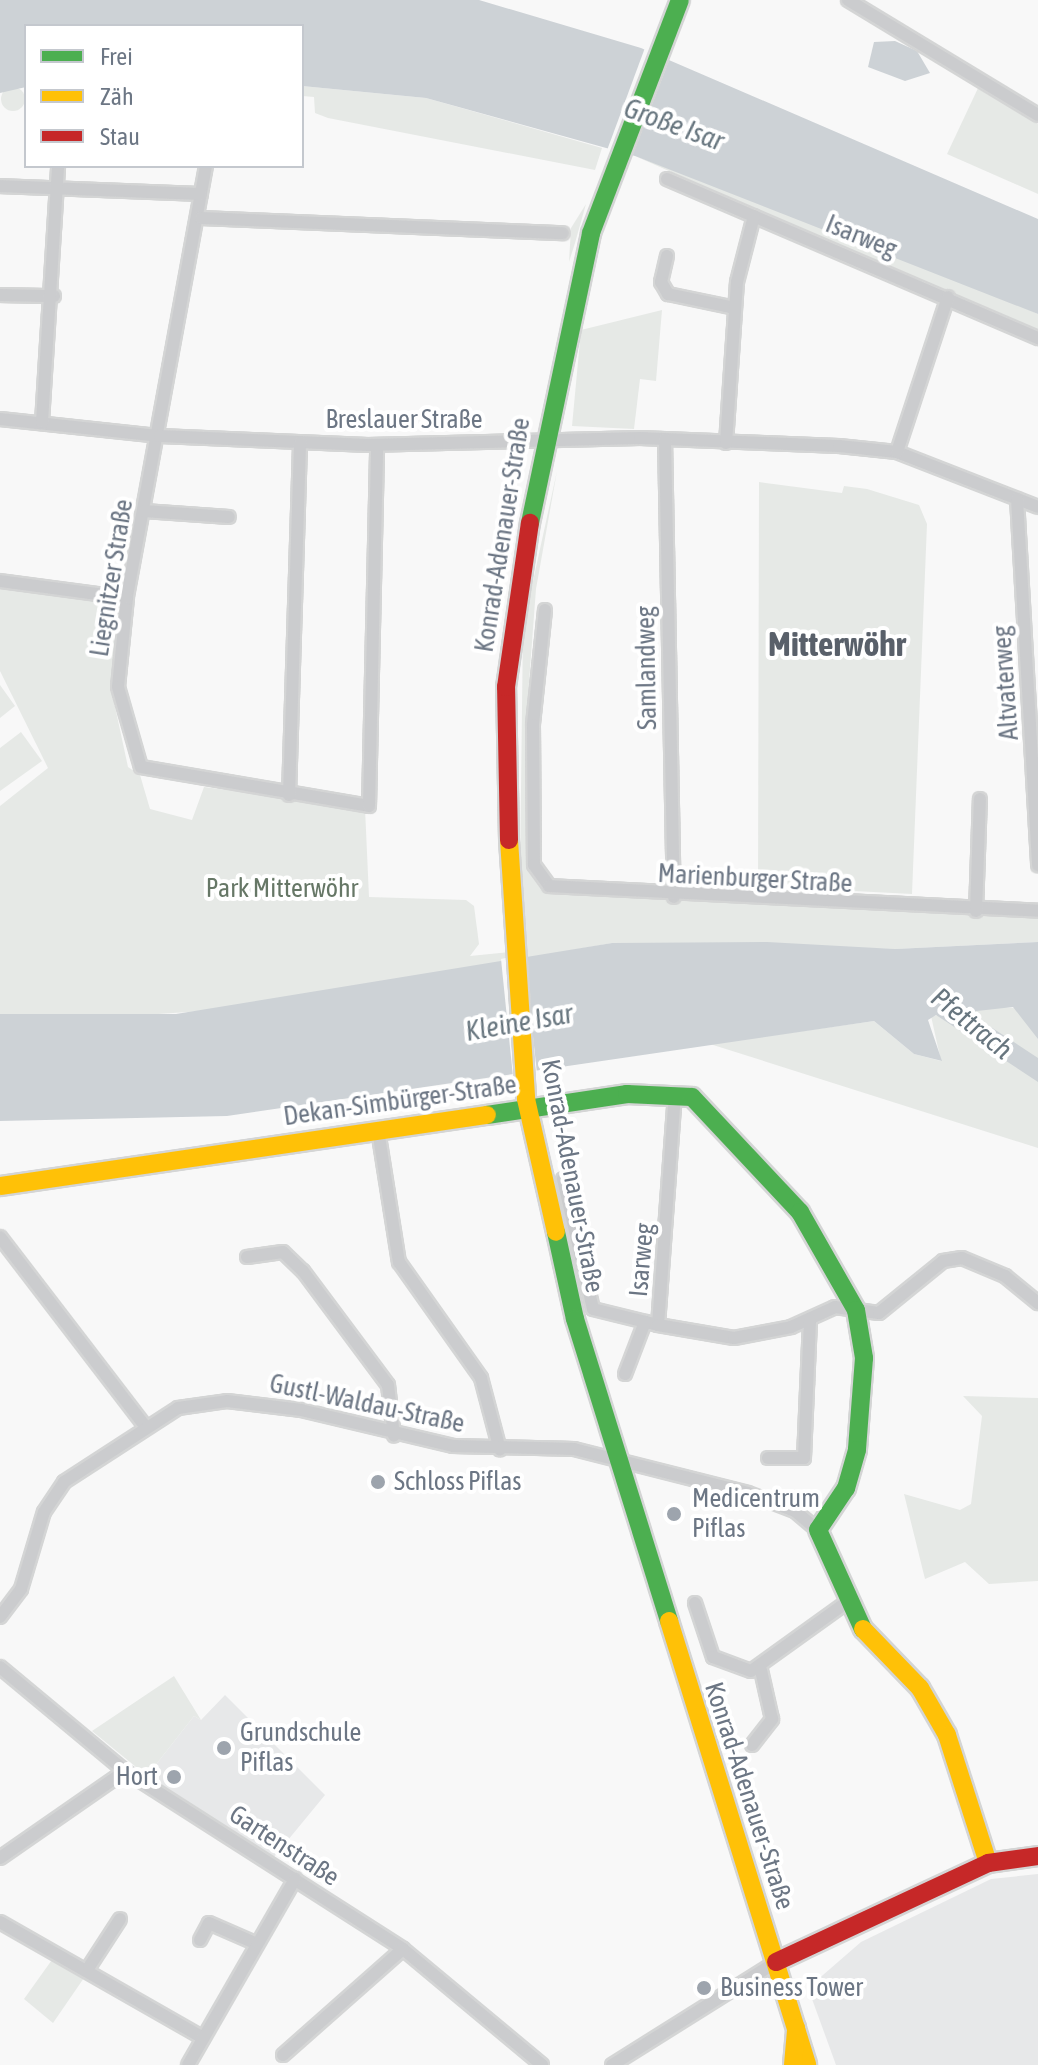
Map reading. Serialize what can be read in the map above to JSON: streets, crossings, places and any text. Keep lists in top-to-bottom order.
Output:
{
  "streets": {
    "main road": ["Konrad-Adenauer-Straße", "Dekan-Simbürger-Straße"],
    "street": [
      "Isarweg",
      "Breslauer Straße",
      "Liegnitzer Straße",
      "Samlandweg",
      "Altvaterweg",
      "Marienburger Straße",
      "Gustl-Waldau-Straße",
      "Gartenstraße"
    ]
  },
  "crossings": [
    ["Isarweg", "Dekan-Simbürger-Straße"],
    ["Breslauer Straße", "Konrad-Adenauer-Straße"],
    ["Breslauer Straße", "Liegnitzer Straße"],
    ["Breslauer Straße", "Samlandweg"],
    ["Breslauer Straße", "Altvaterweg"],
    ["Konrad-Adenauer-Straße", "Dekan-Simbürger-Straße"],
    ["Konrad-Adenauer-Straße", "Gustl-Waldau-Straße"],
    ["Samlandweg", "Marienburger Straße"]
  ],
  "districts": ["Mitterwöhr"],
  "water": ["Große Isar", "Kleine Isar", "Pfettrach"],
  "parks": ["Park Mitterwöhr"],
  "places": [
    "Schloss Piflas",
    "Medicentrum Piflas",
    "Grundschule Piflas",
    "Hort",
    "Business Tower"
  ],
  "legend": ["Frei", "Zäh", "Stau"]
}
